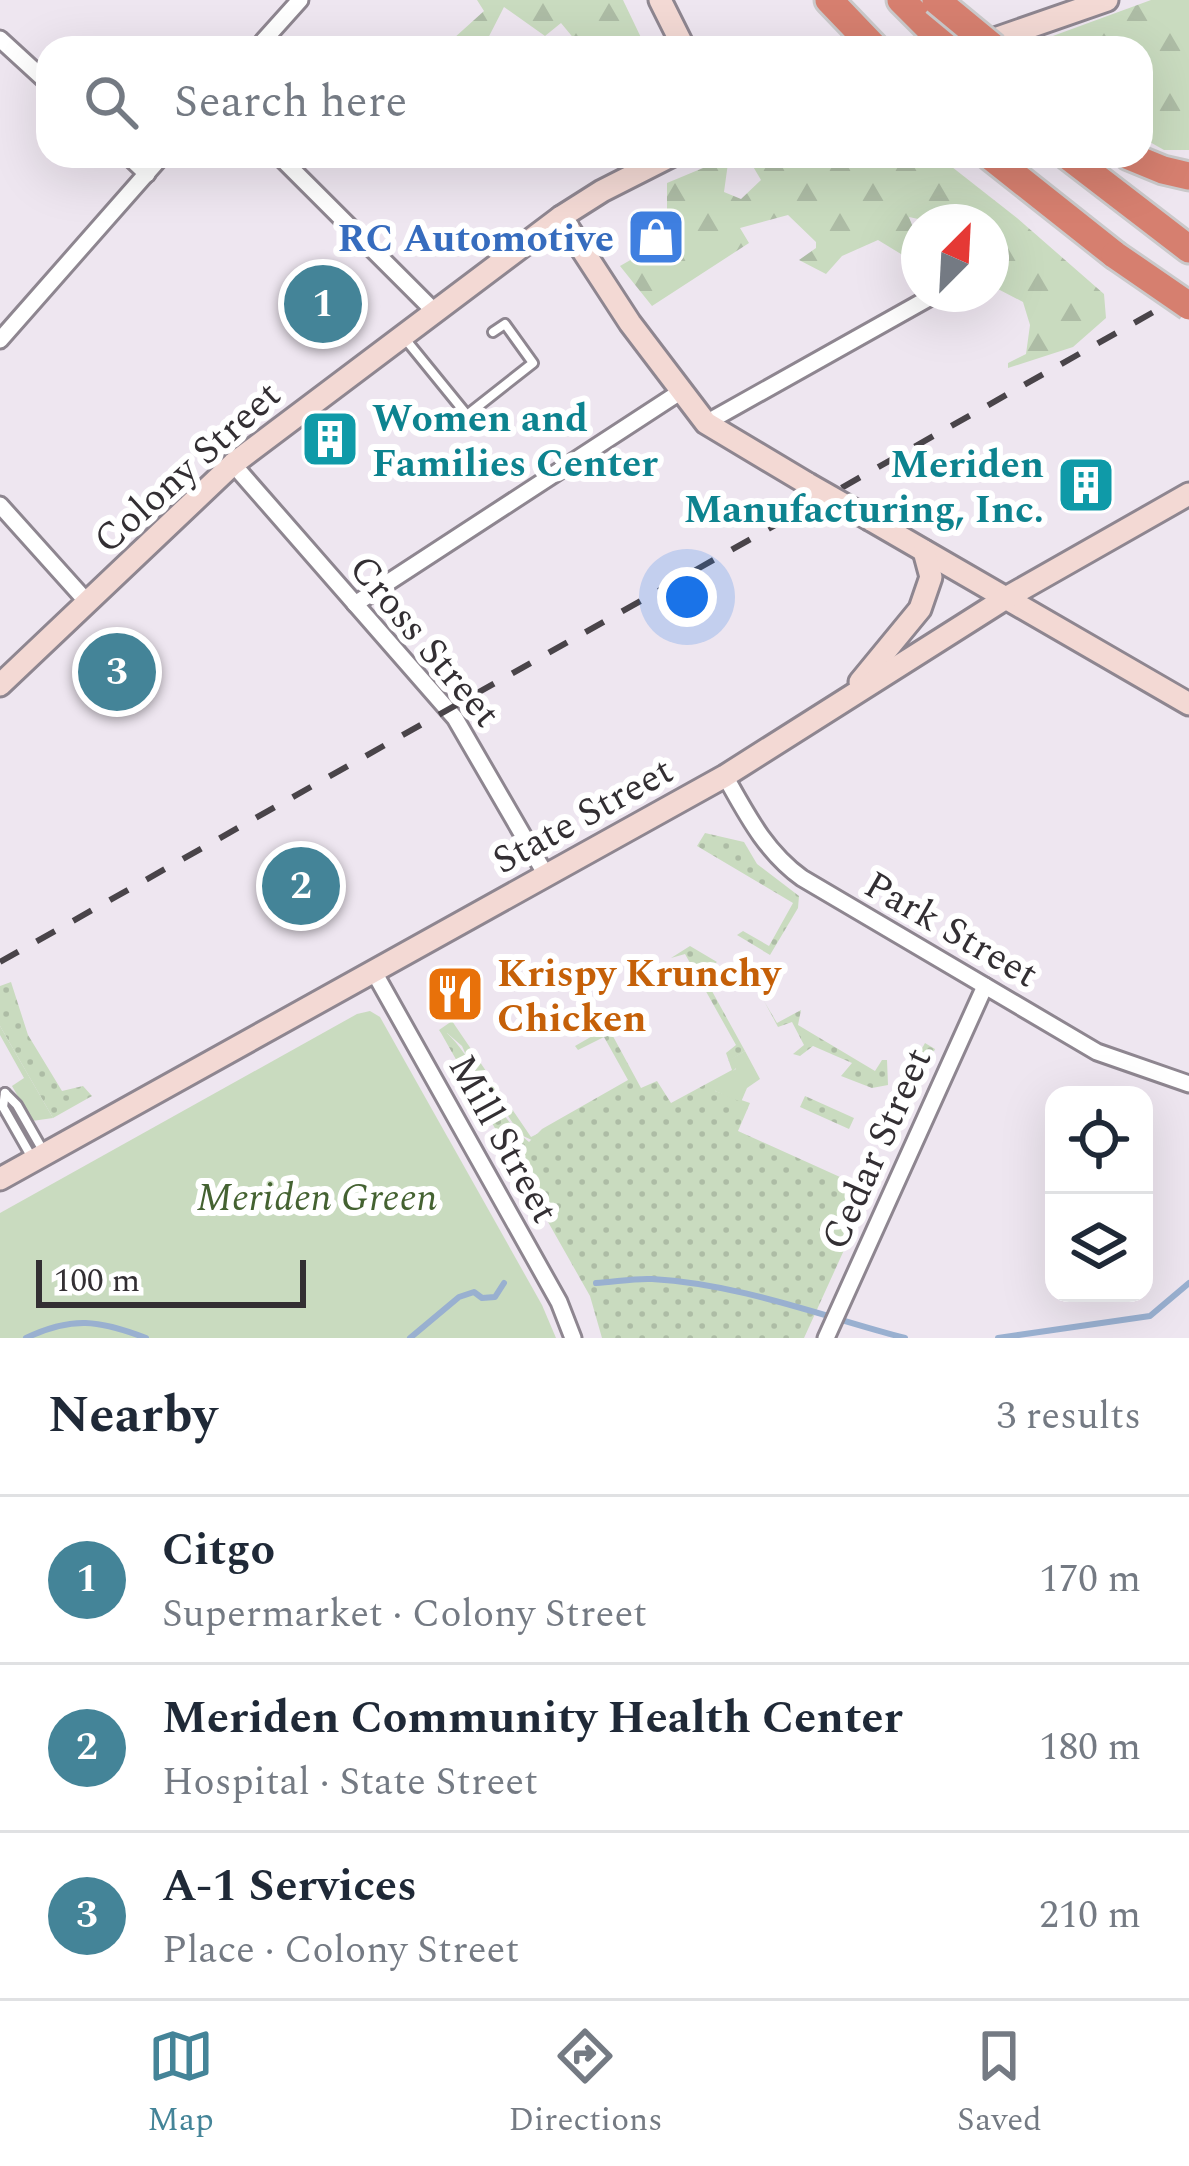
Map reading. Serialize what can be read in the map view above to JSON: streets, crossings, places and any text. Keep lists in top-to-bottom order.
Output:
{
  "streets": {
    "street": [
      "Colony Street",
      "Cross Street",
      "State Street",
      "Park Street",
      "Mill Street",
      "Cedar Street"
    ]
  },
  "crossings": [
    ["Colony Street", "Cross Street"],
    ["Cross Street", "State Street"],
    ["State Street", "Park Street"],
    ["State Street", "Mill Street"],
    ["Park Street", "Cedar Street"]
  ],
  "parks": ["Meriden Green"],
  "places": {
    "shop": ["RC Automotive"],
    "building": ["Women and Families Center", "Meriden Manufacturing, Inc."],
    "restaurant": ["Krispy Krunchy Chicken"]
  },
  "scale_bar": "100 m",
  "north": "top right",
  "page": {
    "search": "Search here",
    "pins": ["1", "3", "2"],
    "scale": "100 m",
    "heading": ["Nearby", "3 results"],
    "list": [
      {
        "mark": "1",
        "name": "Citgo",
        "note": "Supermarket · Colony Street",
        "value": "170 m"
      },
      {
        "mark": "2",
        "name": "Meriden Community Health Center",
        "note": "Hospital · State Street",
        "value": "180 m"
      },
      {
        "mark": "3",
        "name": "A-1 Services",
        "note": "Place · Colony Street",
        "value": "210 m"
      }
    ],
    "nav": ["Map", "Directions", "Saved"]
  }
}
